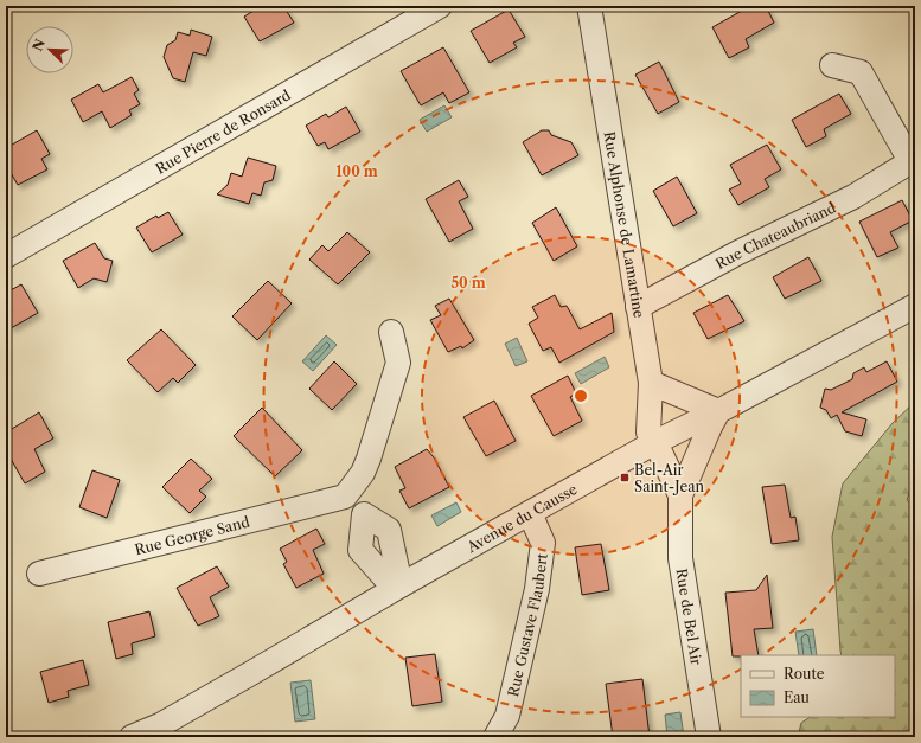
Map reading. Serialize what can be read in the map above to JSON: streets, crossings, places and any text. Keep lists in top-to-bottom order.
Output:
{
  "streets": {
    "street": [
      "Rue Pierre de Ronsard",
      "Rue Alphonse de Lamartine",
      "Rue Chateaubriand",
      "Avenue du Causse",
      "Rue George Sand",
      "Rue de Bel Air",
      "Rue Gustave Flaubert"
    ]
  },
  "crossings": [
    ["Rue Alphonse de Lamartine", "Rue Chateaubriand"],
    ["Rue Alphonse de Lamartine", "Avenue du Causse"],
    ["Rue Alphonse de Lamartine", "Rue de Bel Air"],
    ["Avenue du Causse", "Rue de Bel Air"],
    ["Avenue du Causse", "Rue Gustave Flaubert"]
  ],
  "places": {
    "transit": ["Bel-Air Saint-Jean"]
  },
  "legend": ["Route", "Eau"],
  "north": "top left",
  "rings": ["100 m", "50 m"]
}
